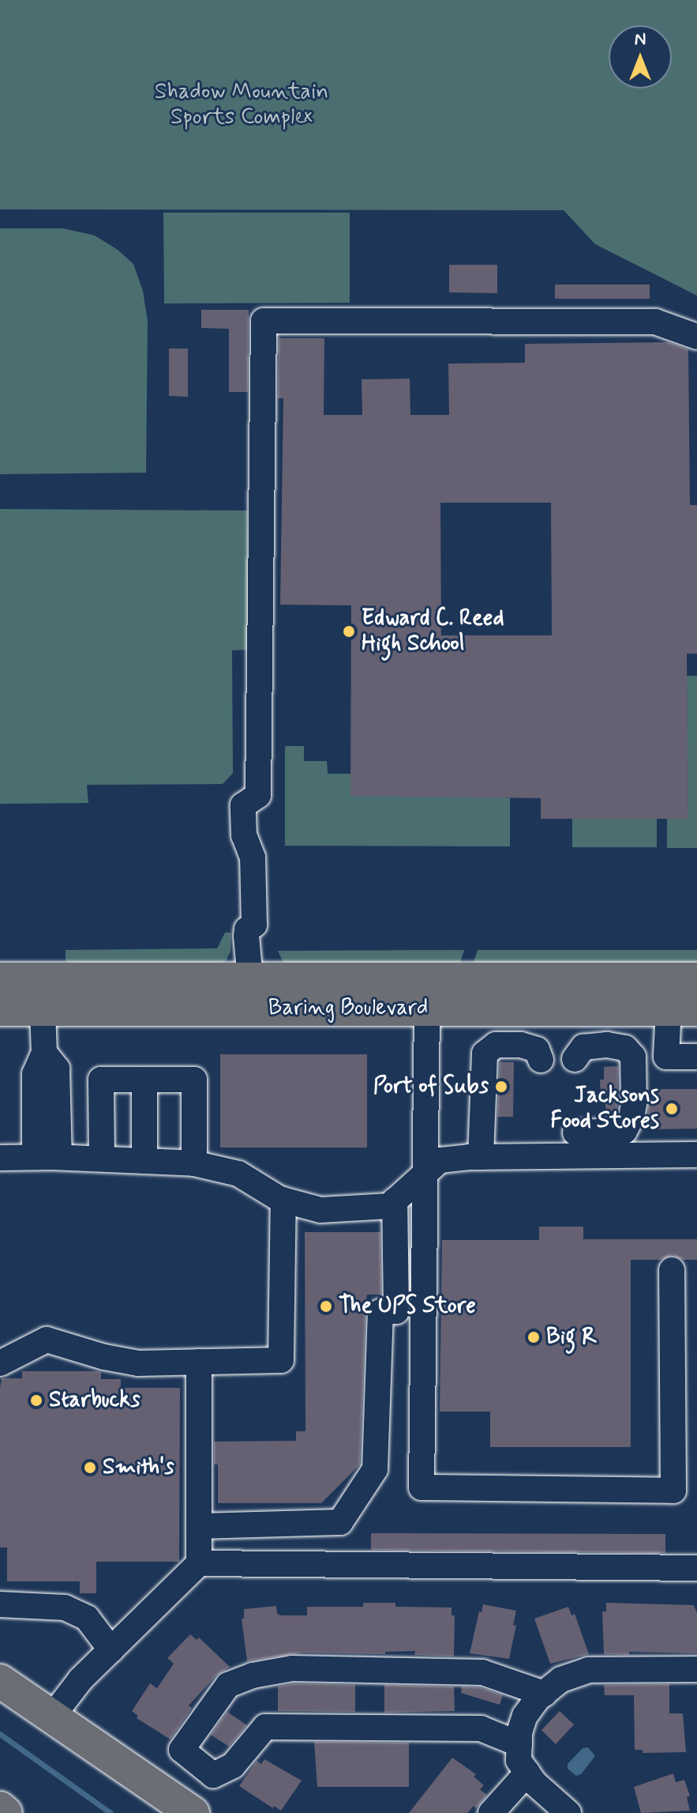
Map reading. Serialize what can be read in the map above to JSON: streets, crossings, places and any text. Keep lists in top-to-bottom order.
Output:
{
  "streets": {
    "main road": ["Baring Boulevard"]
  },
  "parks": ["Shadow Mountain Sports Complex"],
  "places": [
    "Edward C. Reed High School",
    "Port of Subs",
    "Jacksons Food Stores",
    "The UPS Store",
    "Big R",
    "Starbucks",
    "Smith's"
  ],
  "north": "top"
}
